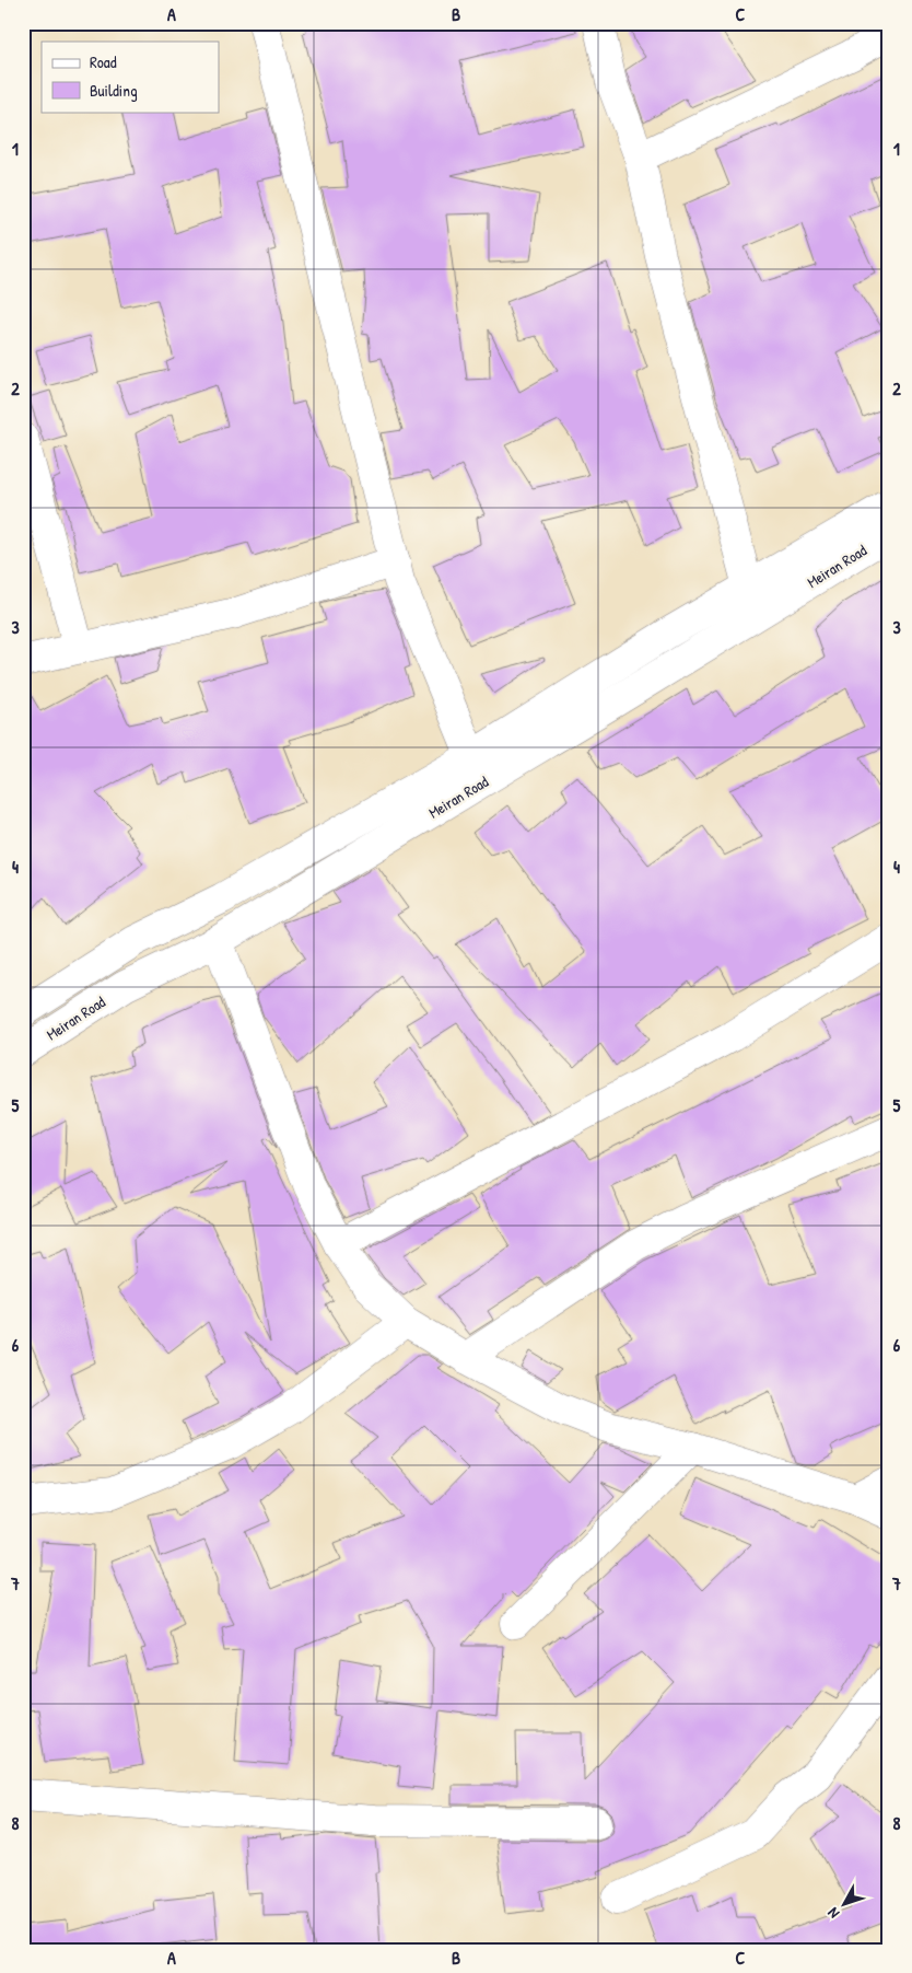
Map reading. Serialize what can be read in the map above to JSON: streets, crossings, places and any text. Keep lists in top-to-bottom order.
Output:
{
  "streets": {
    "street": ["Meiran Road"]
  },
  "legend": ["Road", "Building"],
  "north": "bottom left",
  "grid": {
    "columns": ["A", "B", "C"],
    "rows": [
      "1",
      "2",
      "3",
      "4",
      "5",
      "6",
      "7",
      "8"
    ]
  }
}
